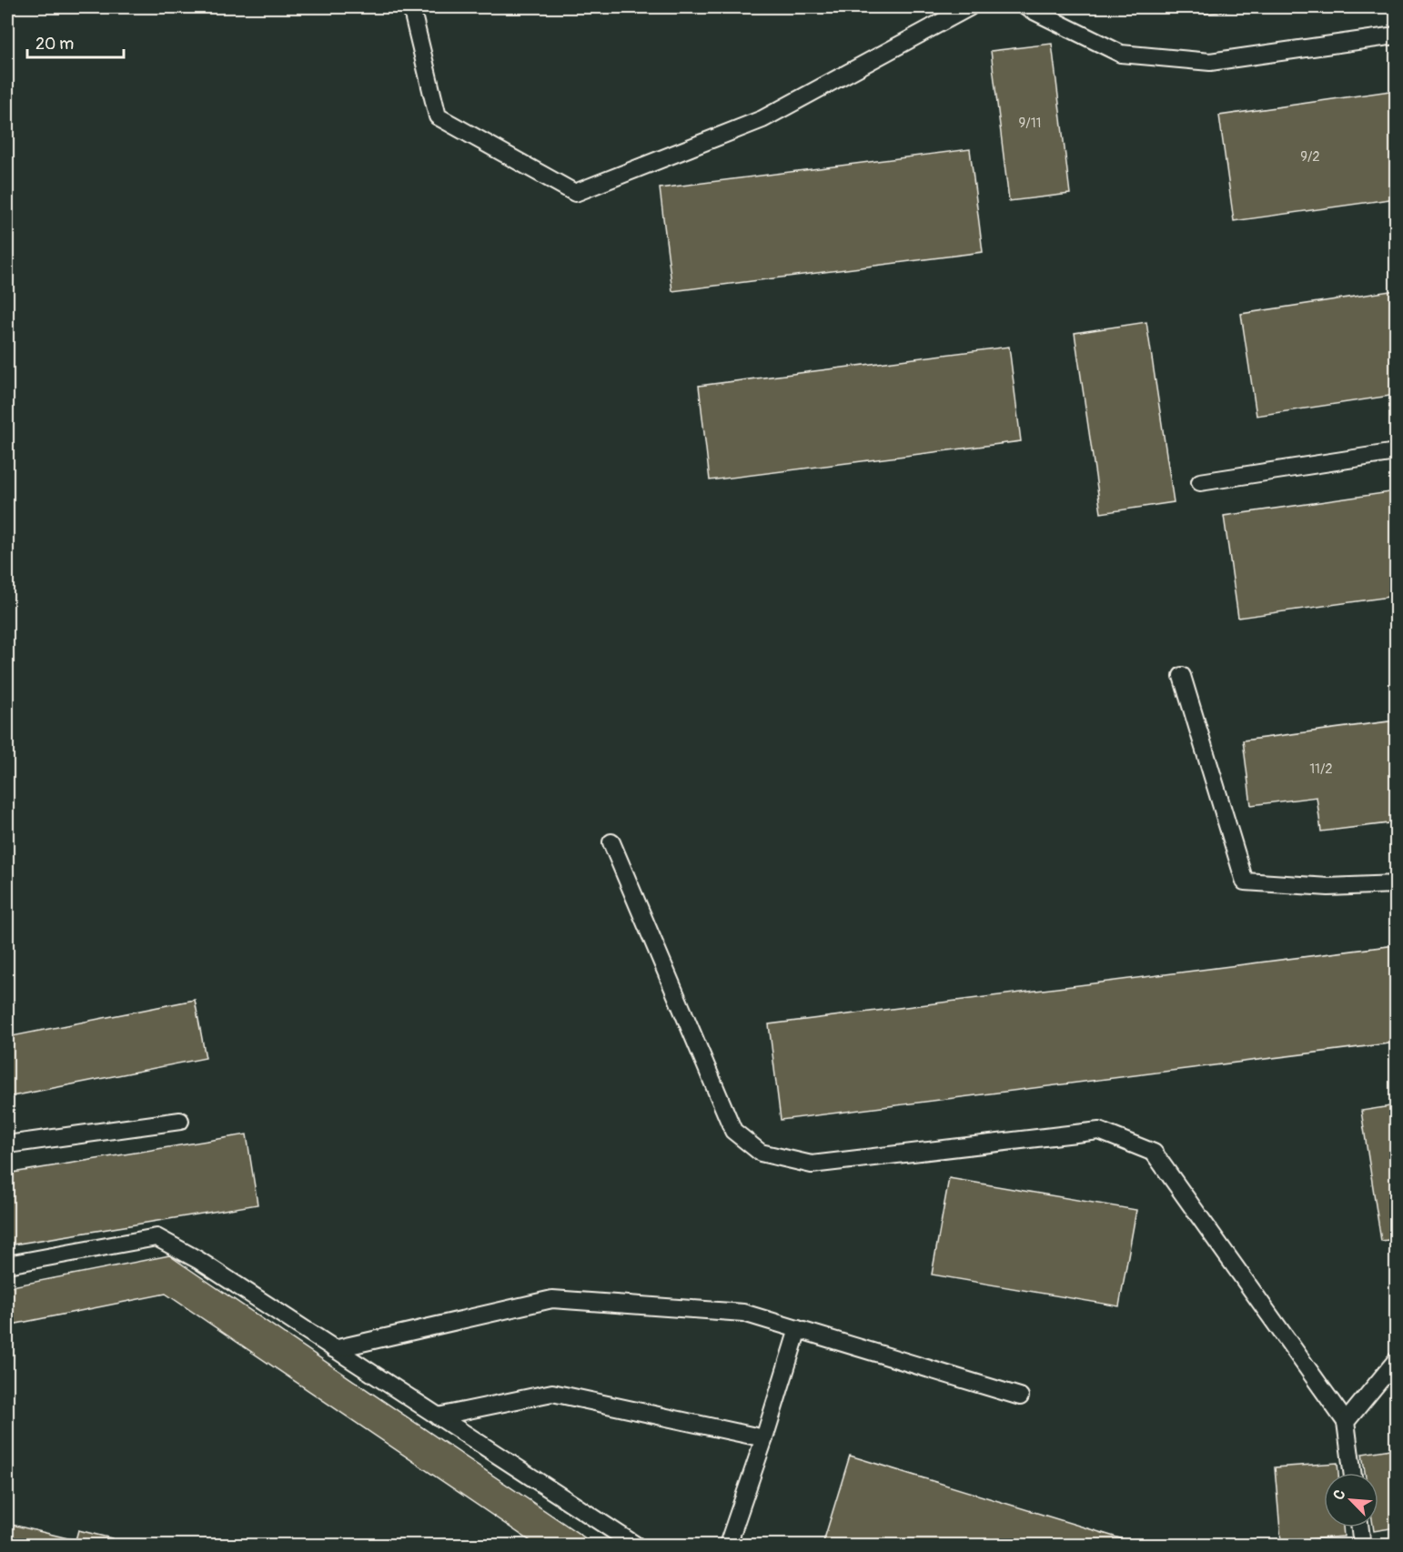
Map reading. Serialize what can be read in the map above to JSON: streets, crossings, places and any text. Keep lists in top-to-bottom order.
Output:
{
  "house_numbers": ["9/11", "9/2", "11/2"],
  "scale_bar": "20 m",
  "north": "top left"
}
